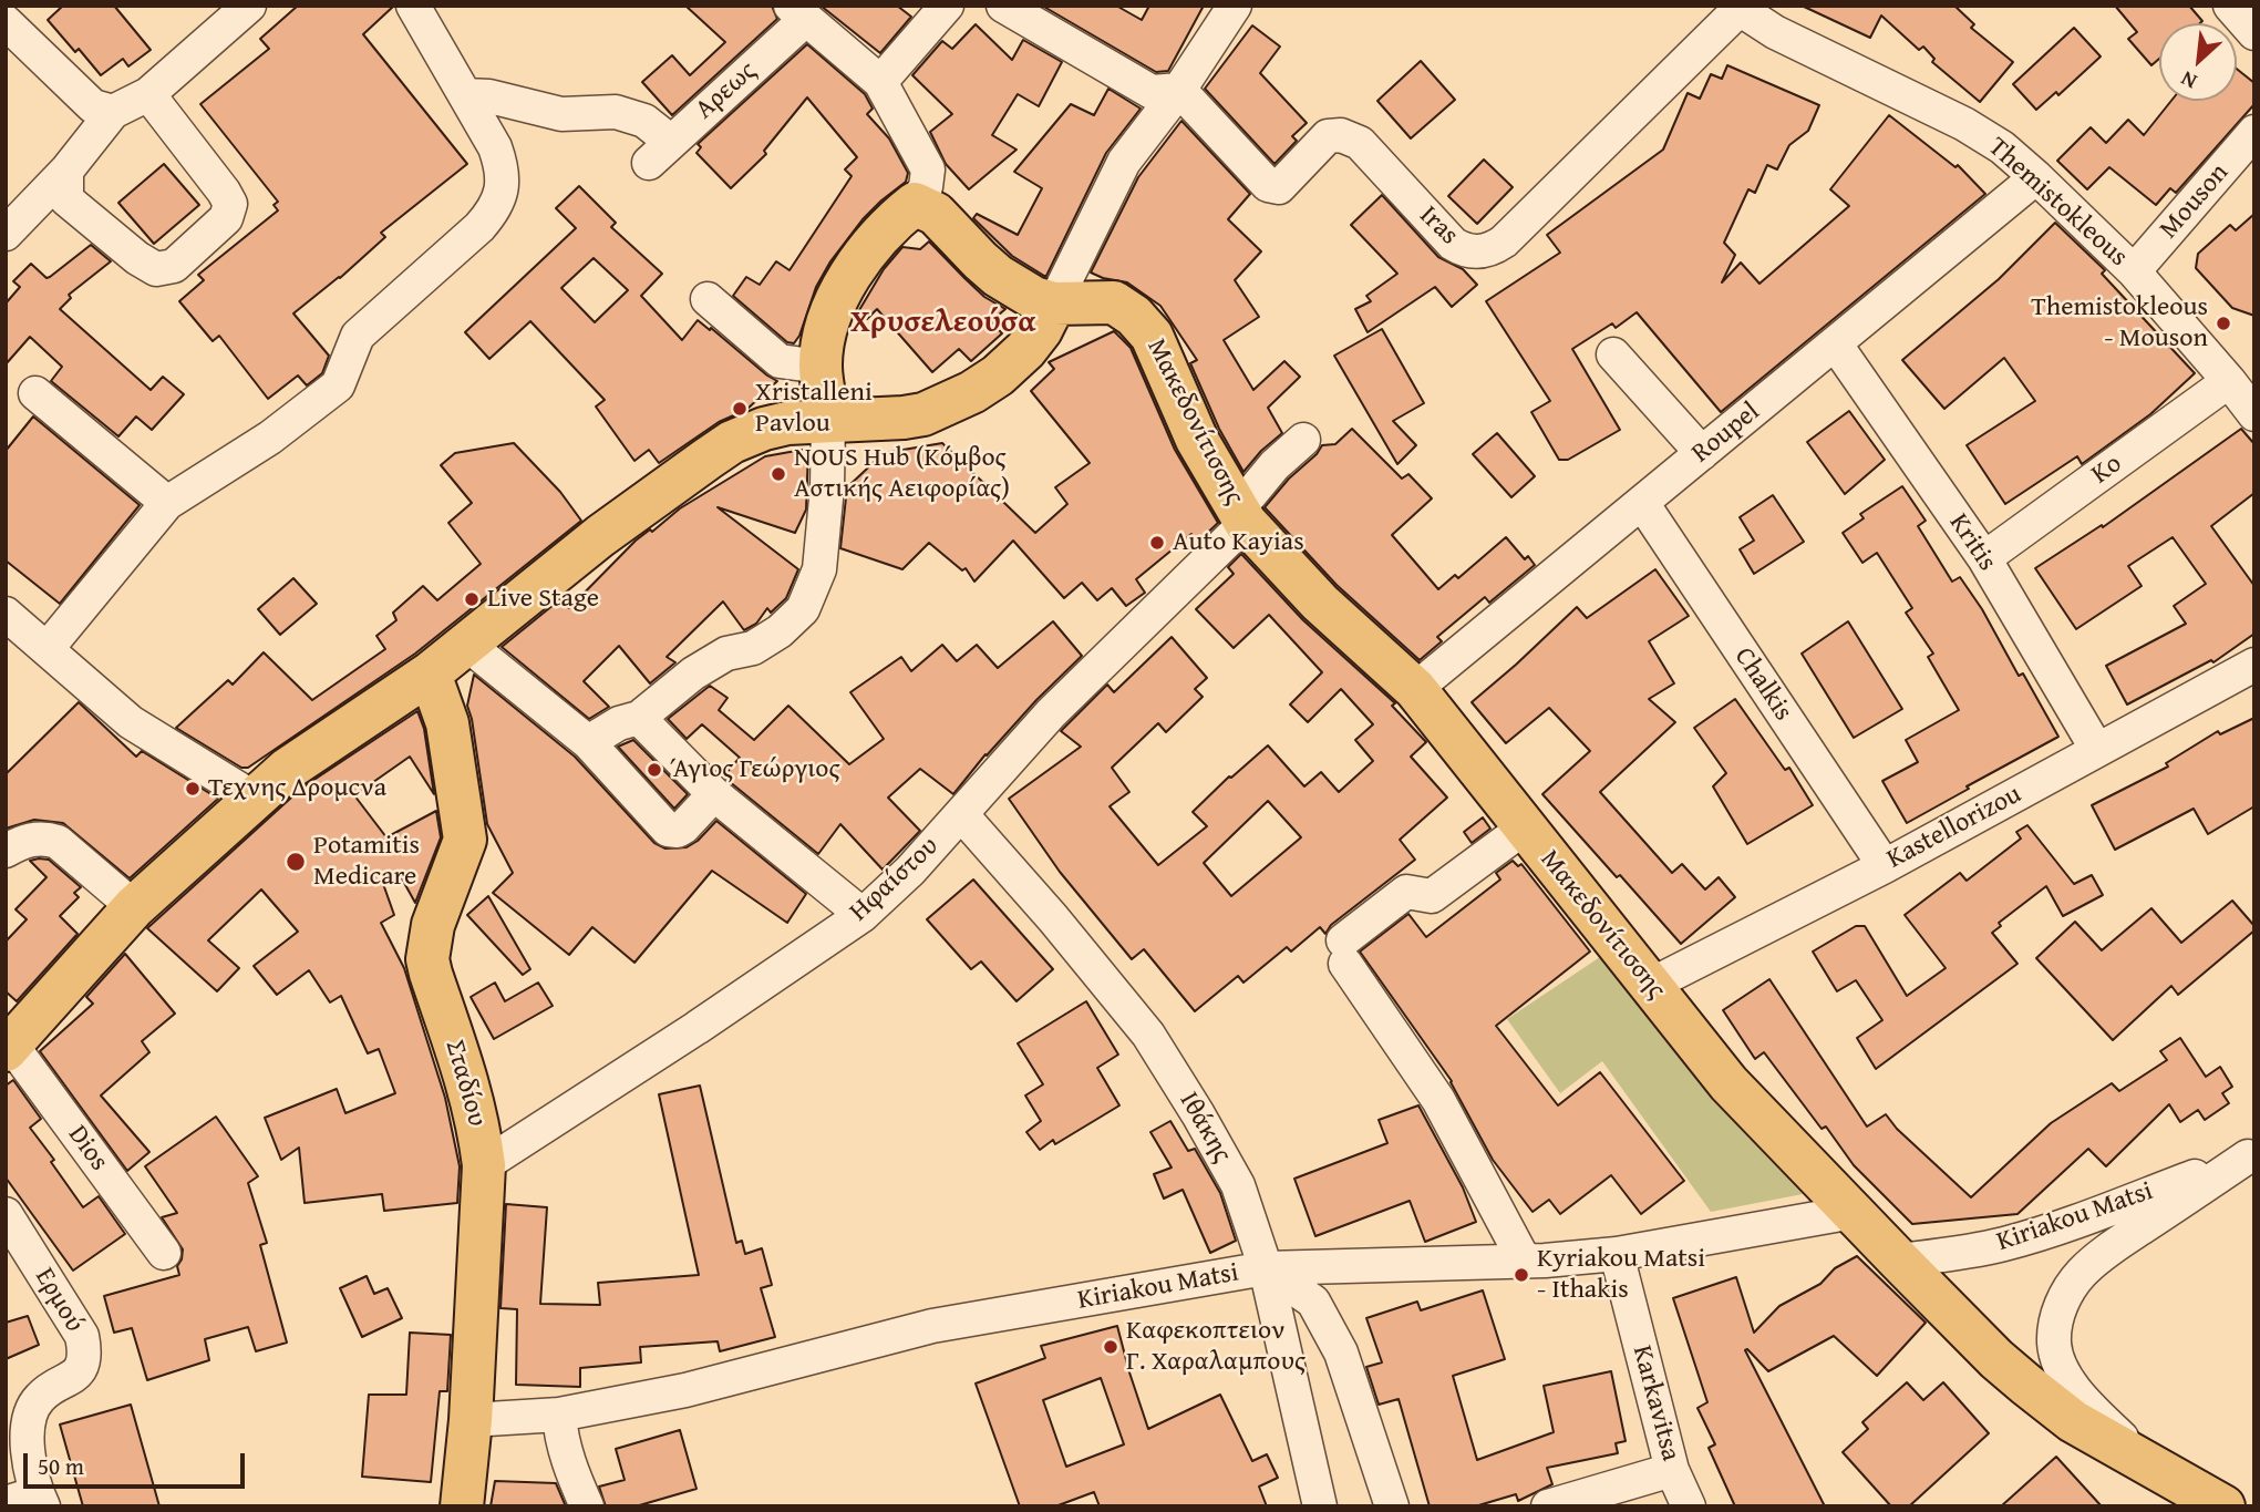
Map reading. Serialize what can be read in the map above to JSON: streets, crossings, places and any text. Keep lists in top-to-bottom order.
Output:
{
  "streets": {
    "main road": ["Μακεδονίτισσης", "Σταδίου"],
    "street": [
      "Αρεως",
      "Mouson",
      "Themistokleous",
      "Iras",
      "Roupel",
      "Ko",
      "Kritis",
      "Chalkis",
      "Kastellorizou",
      "Ηφαίστου",
      "Ιθάκης",
      "Dios",
      "Kiriakou Matsi",
      "Ερμού",
      "Karkavitsa"
    ]
  },
  "crossings": [
    ["Mouson", "Themistokleous"],
    ["Themistokleous", "Iras"],
    ["Themistokleous", "Roupel"],
    ["Themistokleous", "Ko"],
    ["Μακεδονίτισσης", "Roupel"],
    ["Μακεδονίτισσης", "Kastellorizou"],
    ["Μακεδονίτισσης", "Ηφαίστου"],
    ["Μακεδονίτισσης", "Kiriakou Matsi"],
    ["Roupel", "Kritis"],
    ["Roupel", "Chalkis"],
    ["Ko", "Kritis"],
    ["Kritis", "Kastellorizou"],
    ["Chalkis", "Kastellorizou"],
    ["Ηφαίστου", "Σταδίου"],
    ["Ηφαίστου", "Ιθάκης"],
    ["Σταδίου", "Kiriakou Matsi"],
    ["Ιθάκης", "Kiriakou Matsi"],
    ["Kiriakou Matsi", "Karkavitsa"]
  ],
  "districts": ["Χρυσελεούσα"],
  "places": [
    "Themistokleous - Mouson",
    "Xristalleni Pavlou",
    "NOUS Hub (Κόμβος Αστικής Αειφορίας)",
    "Auto Kayias",
    "Live Stage",
    "Άγιος Γεώργιος",
    "Τεχνης Δρομcνa",
    "Potamitis Medicare",
    "Kyriakou Matsi - Ithakis",
    "Καφεκοπτειον Γ. Χαραλαμπους"
  ],
  "scale_bar": "50 m",
  "north": "bottom left"
}
